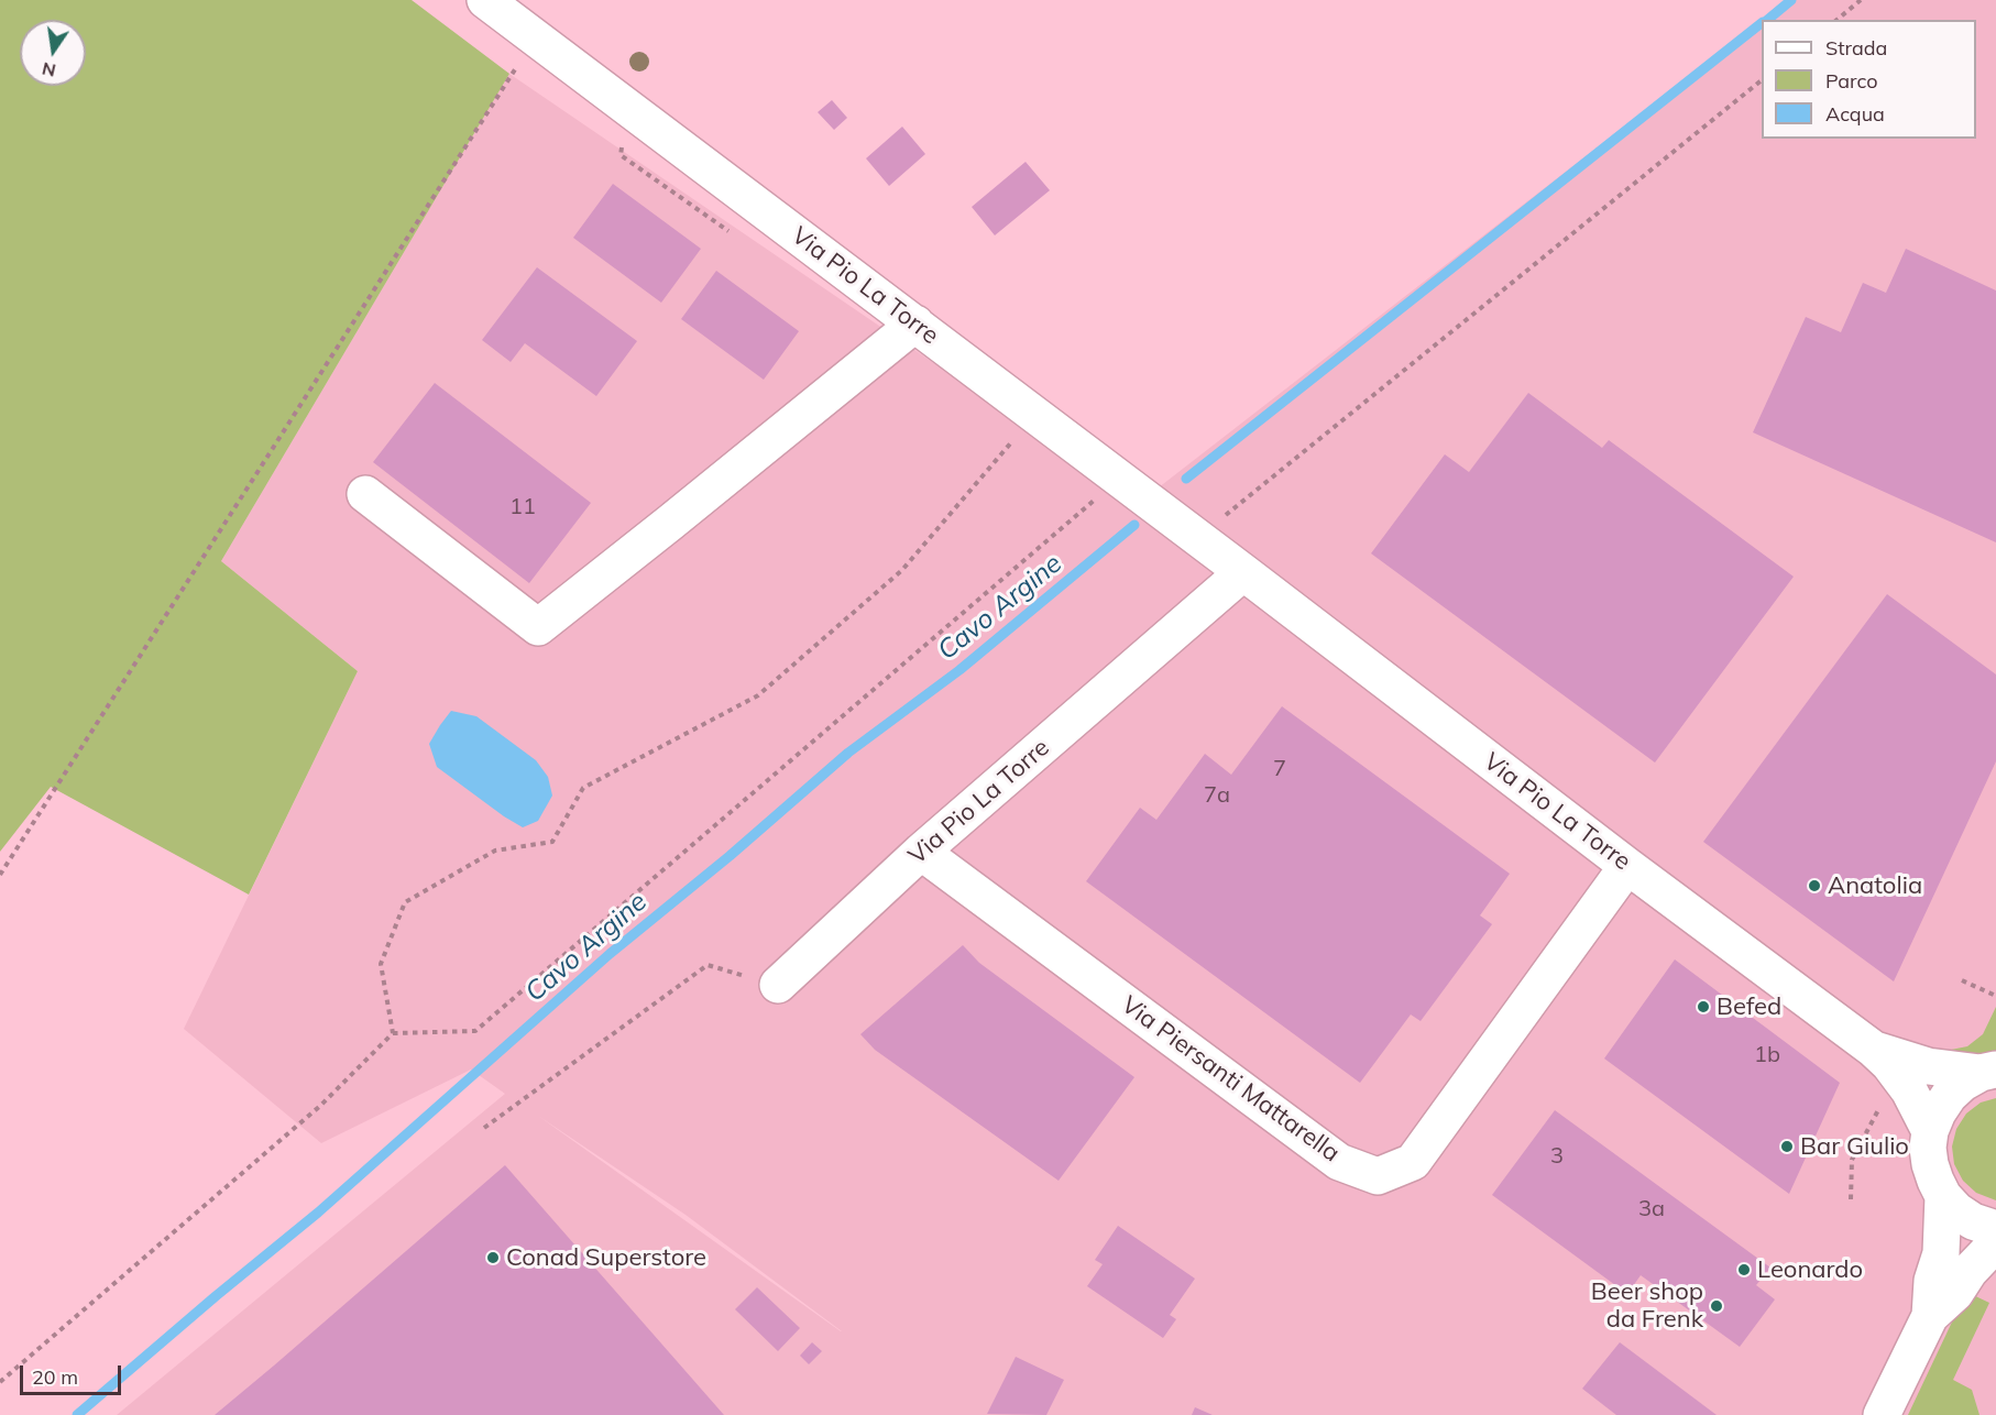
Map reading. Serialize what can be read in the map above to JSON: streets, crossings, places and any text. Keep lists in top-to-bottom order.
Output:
{
  "streets": {
    "street": ["Via Pio La Torre", "Via Piersanti Mattarella"]
  },
  "crossings": [
    ["Via Pio La Torre", "Via Piersanti Mattarella"]
  ],
  "water": ["Cavo Argine"],
  "places": [
    "Anatolia",
    "Befed",
    "Bar Giulio",
    "Conad Superstore",
    "Leonardo",
    "Beer shop da Frenk"
  ],
  "house_numbers": [
    "11",
    "7",
    "7a",
    "1b",
    "3",
    "3a"
  ],
  "legend": ["Strada", "Parco", "Acqua"],
  "scale_bar": "20 m",
  "north": "bottom"
}
